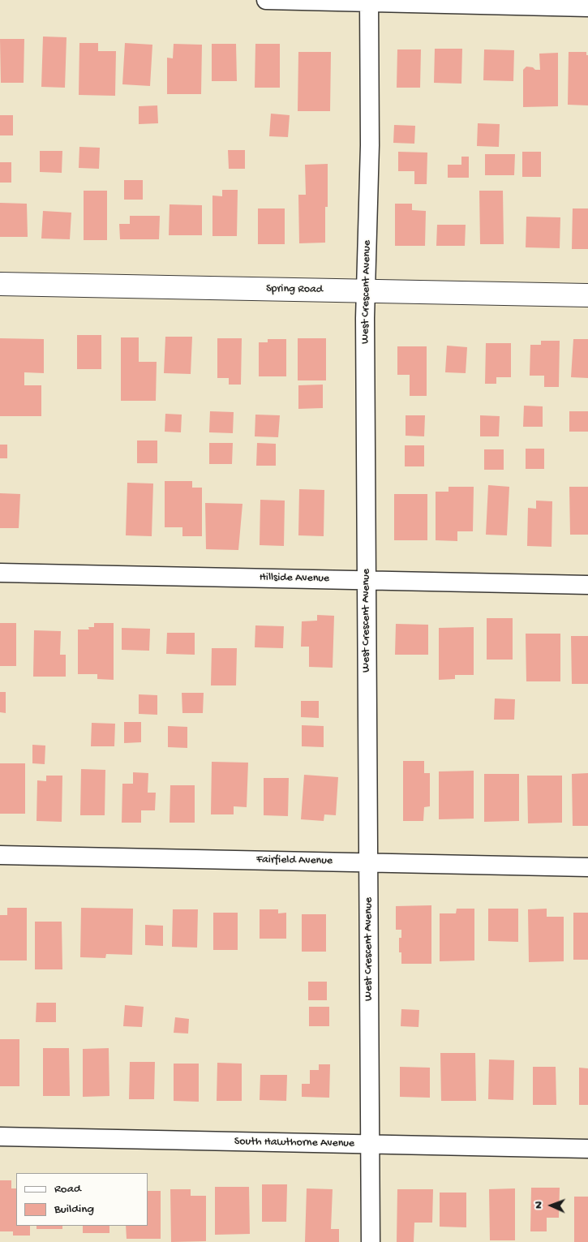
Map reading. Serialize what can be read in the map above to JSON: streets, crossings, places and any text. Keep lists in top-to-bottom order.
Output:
{
  "streets": {
    "street": [
      "Spring Road",
      "West Crescent Avenue",
      "Hillside Avenue",
      "Fairfield Avenue",
      "South Hawthorne Avenue"
    ]
  },
  "crossings": [
    ["Spring Road", "West Crescent Avenue"],
    ["West Crescent Avenue", "Hillside Avenue"],
    ["West Crescent Avenue", "Fairfield Avenue"],
    ["West Crescent Avenue", "South Hawthorne Avenue"]
  ],
  "legend": ["Road", "Building"],
  "north": "left"
}
